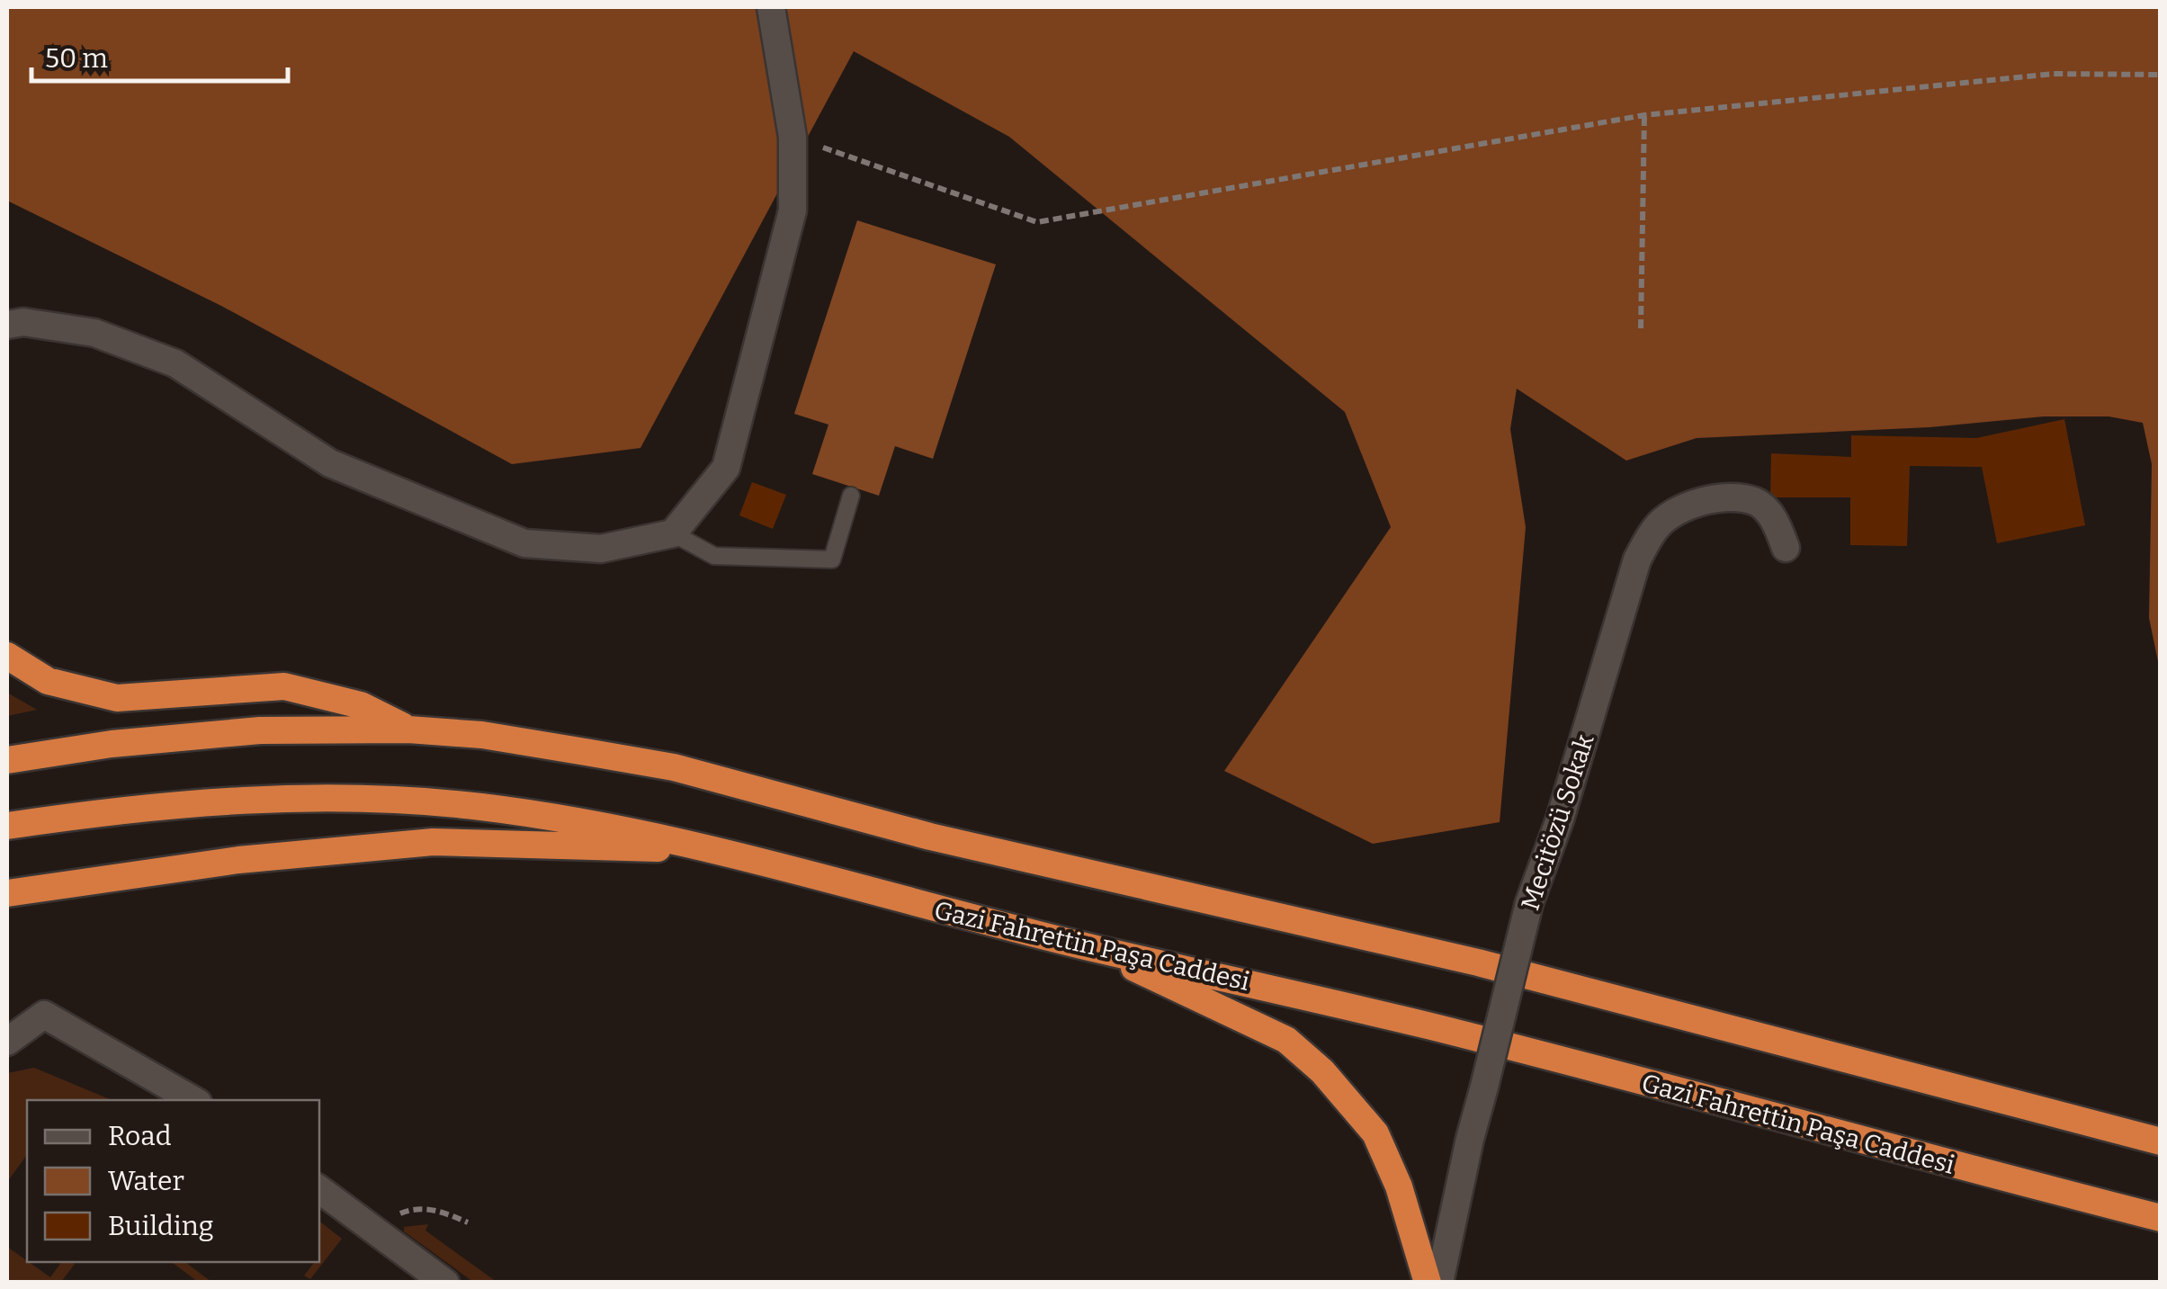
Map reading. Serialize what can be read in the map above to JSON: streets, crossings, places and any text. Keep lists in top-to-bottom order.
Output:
{
  "streets": {
    "highway": ["Gazi Fahrettin Paşa Caddesi"],
    "street": ["Mecitözü Sokak"]
  },
  "legend": ["Road", "Water", "Building"],
  "scale_bar": "50 m"
}
